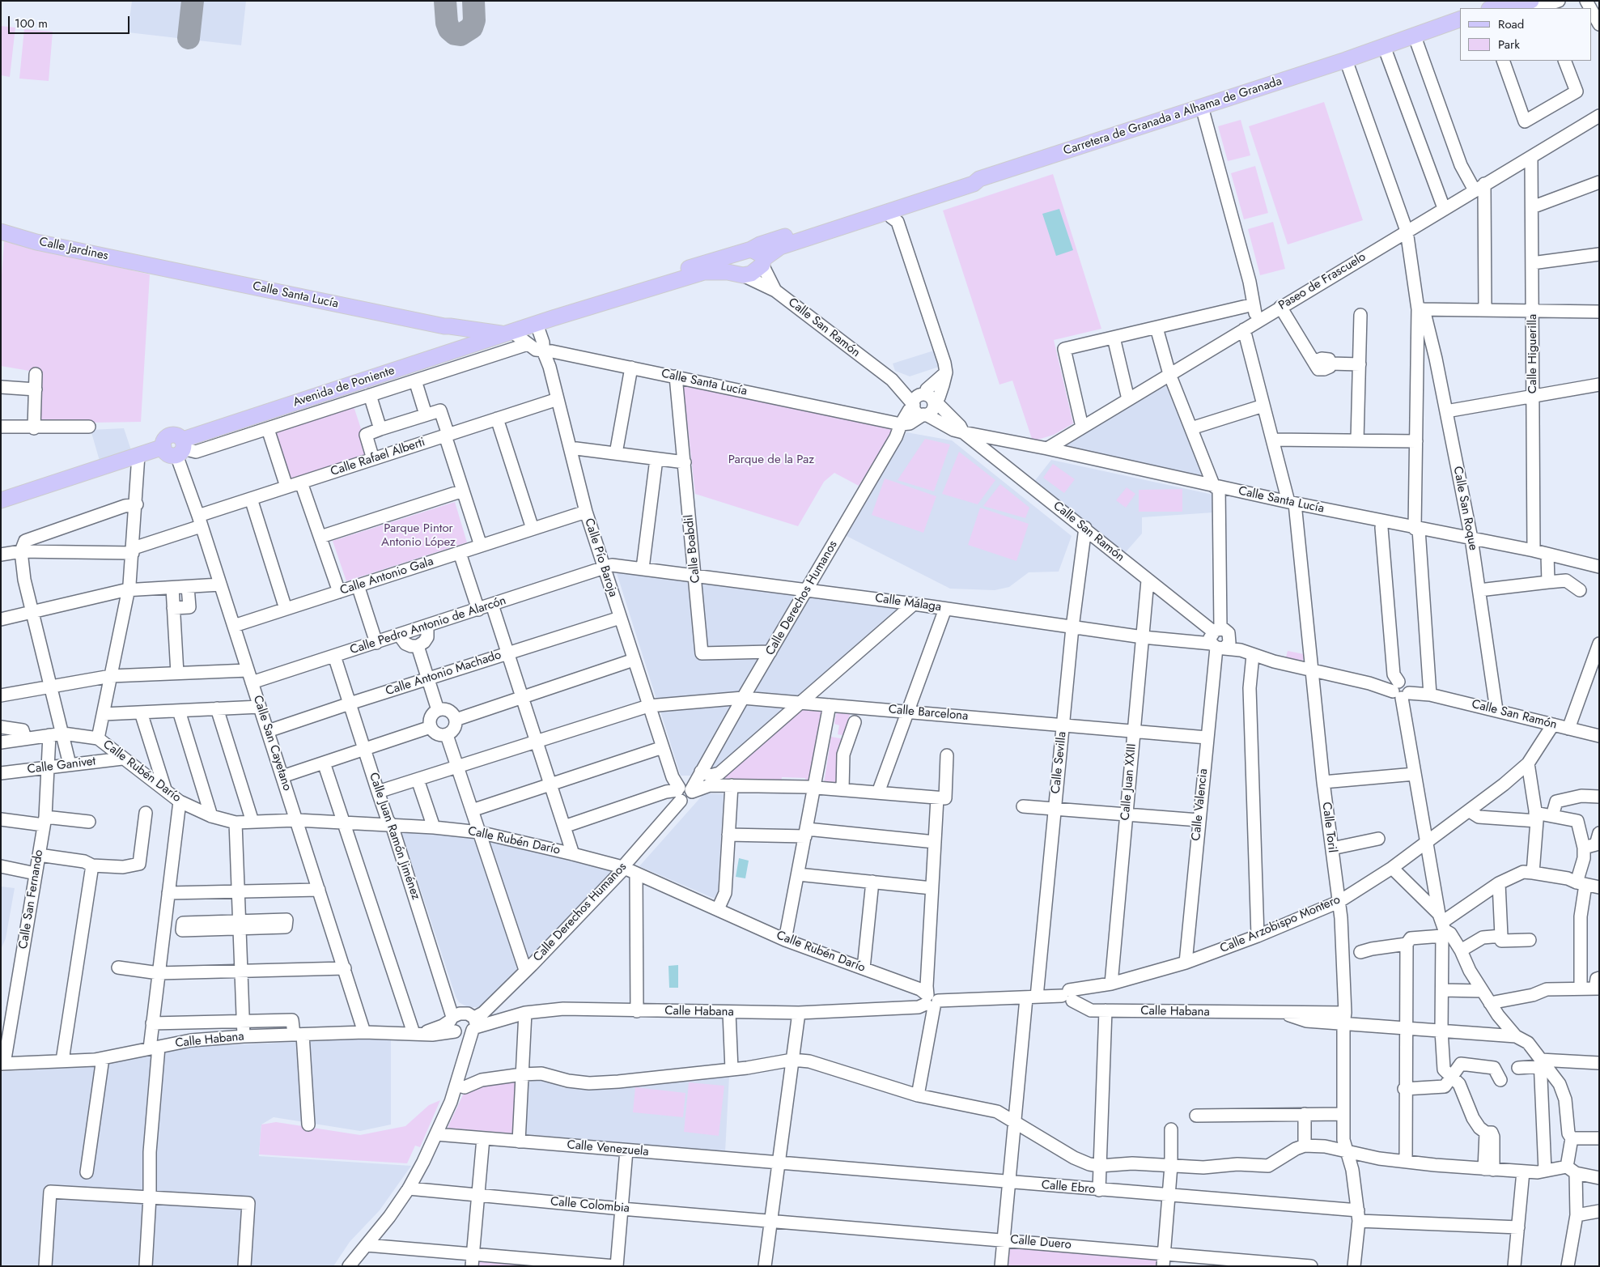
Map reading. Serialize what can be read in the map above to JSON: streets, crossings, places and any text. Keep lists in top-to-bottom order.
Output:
{
  "streets": {
    "main road": [
      "Carretera de Granada a Alhama de Granada",
      "Calle Jardines",
      "Calle Santa Lucía",
      "Avenida de Poniente"
    ],
    "street": [
      "Paseo de Frascuelo",
      "Calle San Ramón",
      "Calle Higuerilla",
      "Calle Rafael Alberti",
      "Calle San Roque",
      "Calle Boabdil",
      "Calle Pío Baroja",
      "Calle Antonio Gala",
      "Calle Derechos Humanos",
      "Calle Málaga",
      "Calle Pedro Antonio de Alarcón",
      "Calle Antonio Machado",
      "Calle Barcelona",
      "Calle San Cayetano",
      "Calle Sevilla",
      "Calle Ganivet",
      "Calle Rubén Darío",
      "Calle Juan XXIII",
      "Calle Valencia",
      "Calle Toril",
      "Calle Juan Ramón Jiménez",
      "Calle San Fernando",
      "Calle Arzobispo Montero",
      "Calle Habana",
      "Calle Venezuela",
      "Calle Ebro",
      "Calle Colombia",
      "Calle Duero"
    ]
  },
  "crossings": [
    ["Carretera de Granada a Alhama de Granada", "Calle San Ramón"],
    ["Calle Jardines", "Calle Santa Lucía"],
    ["Paseo de Frascuelo", "Calle Santa Lucía"],
    ["Paseo de Frascuelo", "Calle Higuerilla"],
    ["Paseo de Frascuelo", "Calle Valencia"],
    ["Paseo de Frascuelo", "Calle Toril"],
    ["Calle Santa Lucía", "Calle San Ramón"],
    ["Calle Santa Lucía", "Calle Higuerilla"],
    ["Calle Santa Lucía", "Avenida de Poniente"],
    ["Calle Santa Lucía", "Calle San Roque"],
    ["Calle Santa Lucía", "Calle Boabdil"],
    ["Calle Santa Lucía", "Calle Pío Baroja"],
    ["Calle Santa Lucía", "Calle Derechos Humanos"],
    ["Calle Santa Lucía", "Calle Valencia"],
    ["Calle Santa Lucía", "Calle Toril"],
    ["Calle San Ramón", "Calle San Roque"],
    ["Calle San Ramón", "Calle Derechos Humanos"],
    ["Calle San Ramón", "Calle Málaga"],
    ["Calle San Ramón", "Calle Sevilla"],
    ["Calle San Ramón", "Calle Juan XXIII"],
    ["Calle San Ramón", "Calle Valencia"],
    ["Calle San Ramón", "Calle Toril"],
    ["Calle San Ramón", "Calle Arzobispo Montero"],
    ["Avenida de Poniente", "Calle San Cayetano"],
    ["Calle Rafael Alberti", "Calle Pío Baroja"],
    ["Calle Rafael Alberti", "Calle San Cayetano"],
    ["Calle Boabdil", "Calle Derechos Humanos"],
    ["Calle Boabdil", "Calle Málaga"],
    ["Calle Pío Baroja", "Calle Antonio Gala"],
    ["Calle Pío Baroja", "Calle Derechos Humanos"],
    ["Calle Pío Baroja", "Calle Málaga"],
    ["Calle Pío Baroja", "Calle Pedro Antonio de Alarcón"],
    ["Calle Pío Baroja", "Calle Antonio Machado"],
    ["Calle Pío Baroja", "Calle Barcelona"],
    ["Calle Antonio Gala", "Calle San Cayetano"],
    ["Calle Derechos Humanos", "Calle Málaga"],
    ["Calle Derechos Humanos", "Calle Barcelona"],
    ["Calle Derechos Humanos", "Calle Rubén Darío"],
    ["Calle Derechos Humanos", "Calle Juan Ramón Jiménez"],
    ["Calle Derechos Humanos", "Calle Habana"],
    ["Calle Málaga", "Calle Pedro Antonio de Alarcón"],
    ["Calle Málaga", "Calle Sevilla"],
    ["Calle Málaga", "Calle Juan XXIII"],
    ["Calle Málaga", "Calle Valencia"],
    ["Calle Pedro Antonio de Alarcón", "Calle San Cayetano"],
    ["Calle Pedro Antonio de Alarcón", "Calle Juan Ramón Jiménez"],
    ["Calle Antonio Machado", "Calle San Cayetano"],
    ["Calle Antonio Machado", "Calle Juan Ramón Jiménez"],
    ["Calle Barcelona", "Calle Sevilla"],
    ["Calle Barcelona", "Calle Juan XXIII"],
    ["Calle Barcelona", "Calle Valencia"],
    ["Calle Barcelona", "Calle Juan Ramón Jiménez"],
    ["Calle San Cayetano", "Calle Rubén Darío"],
    ["Calle San Cayetano", "Calle Habana"],
    ["Calle Sevilla", "Calle Habana"],
    ["Calle Sevilla", "Calle Ebro"],
    ["Calle Sevilla", "Calle Duero"],
    ["Calle Ganivet", "Calle Rubén Darío"],
    ["Calle Ganivet", "Calle San Fernando"],
    ["Calle Rubén Darío", "Calle Juan Ramón Jiménez"],
    ["Calle Rubén Darío", "Calle Habana"],
    ["Calle Juan XXIII", "Calle Arzobispo Montero"],
    ["Calle Valencia", "Calle Arzobispo Montero"],
    ["Calle Toril", "Calle Arzobispo Montero"],
    ["Calle Toril", "Calle Habana"],
    ["Calle Toril", "Calle Ebro"],
    ["Calle Juan Ramón Jiménez", "Calle Habana"],
    ["Calle San Fernando", "Calle Habana"],
    ["Calle Arzobispo Montero", "Calle Habana"],
    ["Calle Venezuela", "Calle Ebro"],
    ["Calle Colombia", "Calle Duero"]
  ],
  "parks": ["Parque de la Paz", "Parque Pintor Antonio López"],
  "legend": ["Road", "Park"],
  "scale_bar": "100 m"
}
